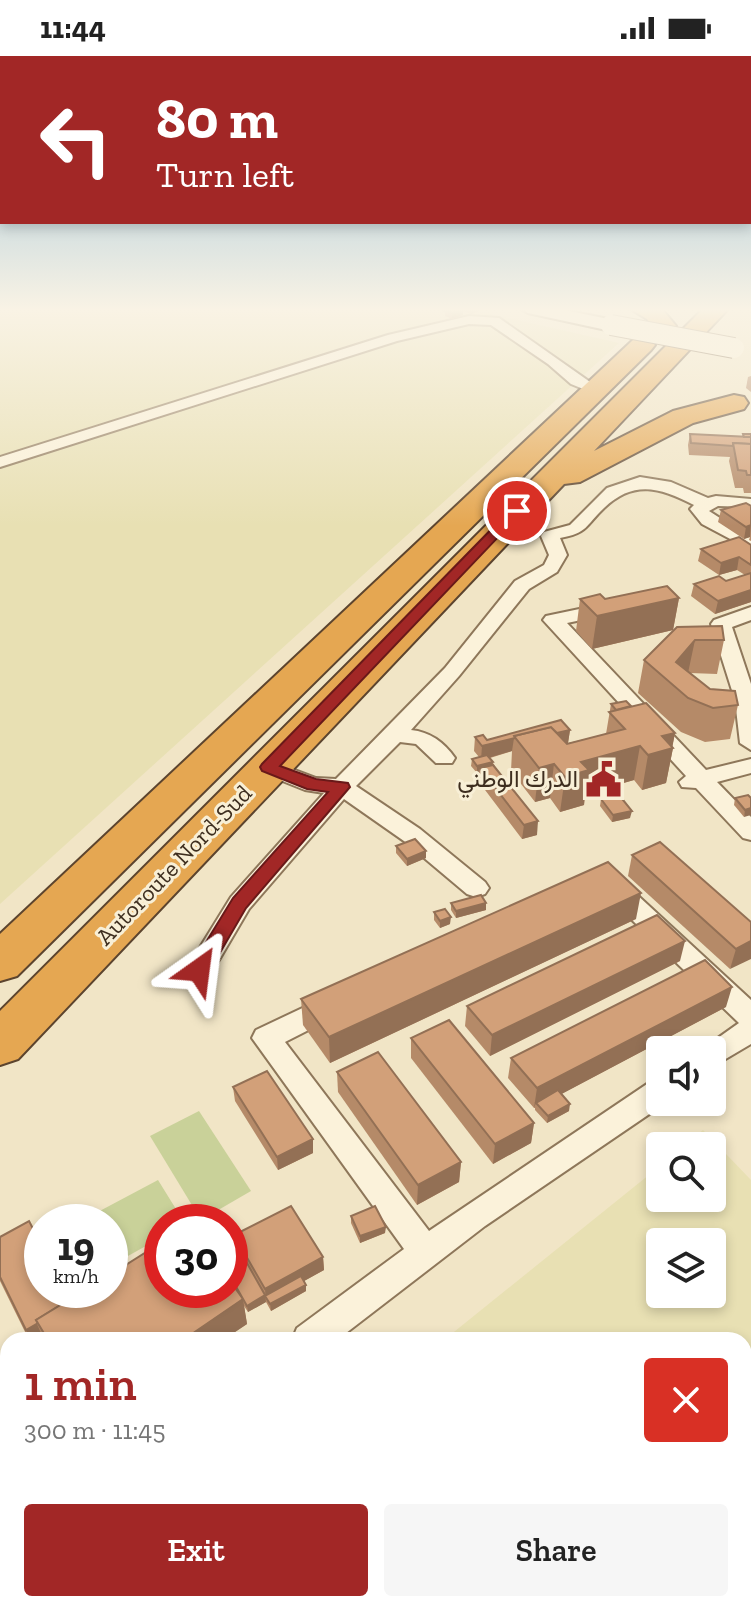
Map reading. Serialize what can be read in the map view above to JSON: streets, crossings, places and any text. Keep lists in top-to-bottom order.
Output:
{
  "streets": {
    "highway": ["Autoroute Nord-Sud"]
  },
  "places": {
    "public building": ["الدرك الوطني"]
  },
  "page": {
    "status": "11:44",
    "turn": ["80 m", "Turn left"],
    "speed": "19 km/h",
    "limit": "30",
    "heading": ["1 min", "300 m · 11:45"],
    "buttons": ["Exit", "Share"]
  }
}
